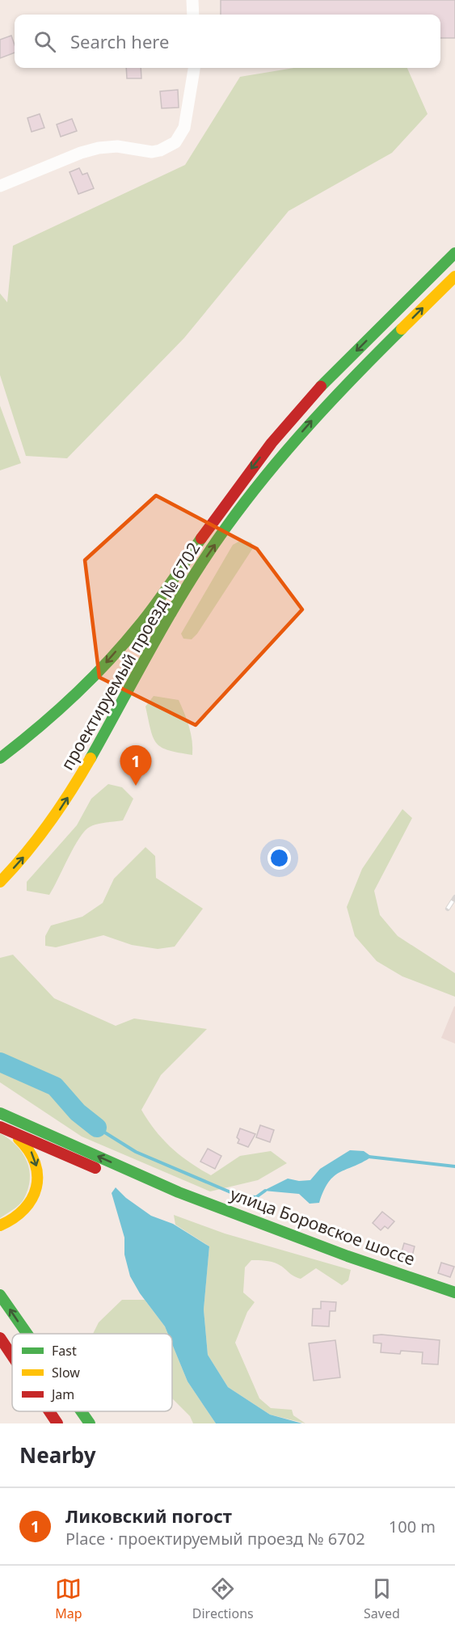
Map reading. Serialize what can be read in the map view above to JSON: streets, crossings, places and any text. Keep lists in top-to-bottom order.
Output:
{
  "streets": {
    "main road": ["проектируемый проезд № 6702", "улица Боровское шоссе"]
  },
  "legend": ["Fast", "Slow", "Jam"],
  "page": {
    "search": "Search here",
    "pins": "1",
    "heading": "Nearby",
    "list": [
      {
        "mark": "1",
        "name": "Ликовский погост",
        "note": "Place · проектируемый проезд № 6702",
        "value": "100 m"
      }
    ],
    "nav": ["Map", "Directions", "Saved"]
  }
}
